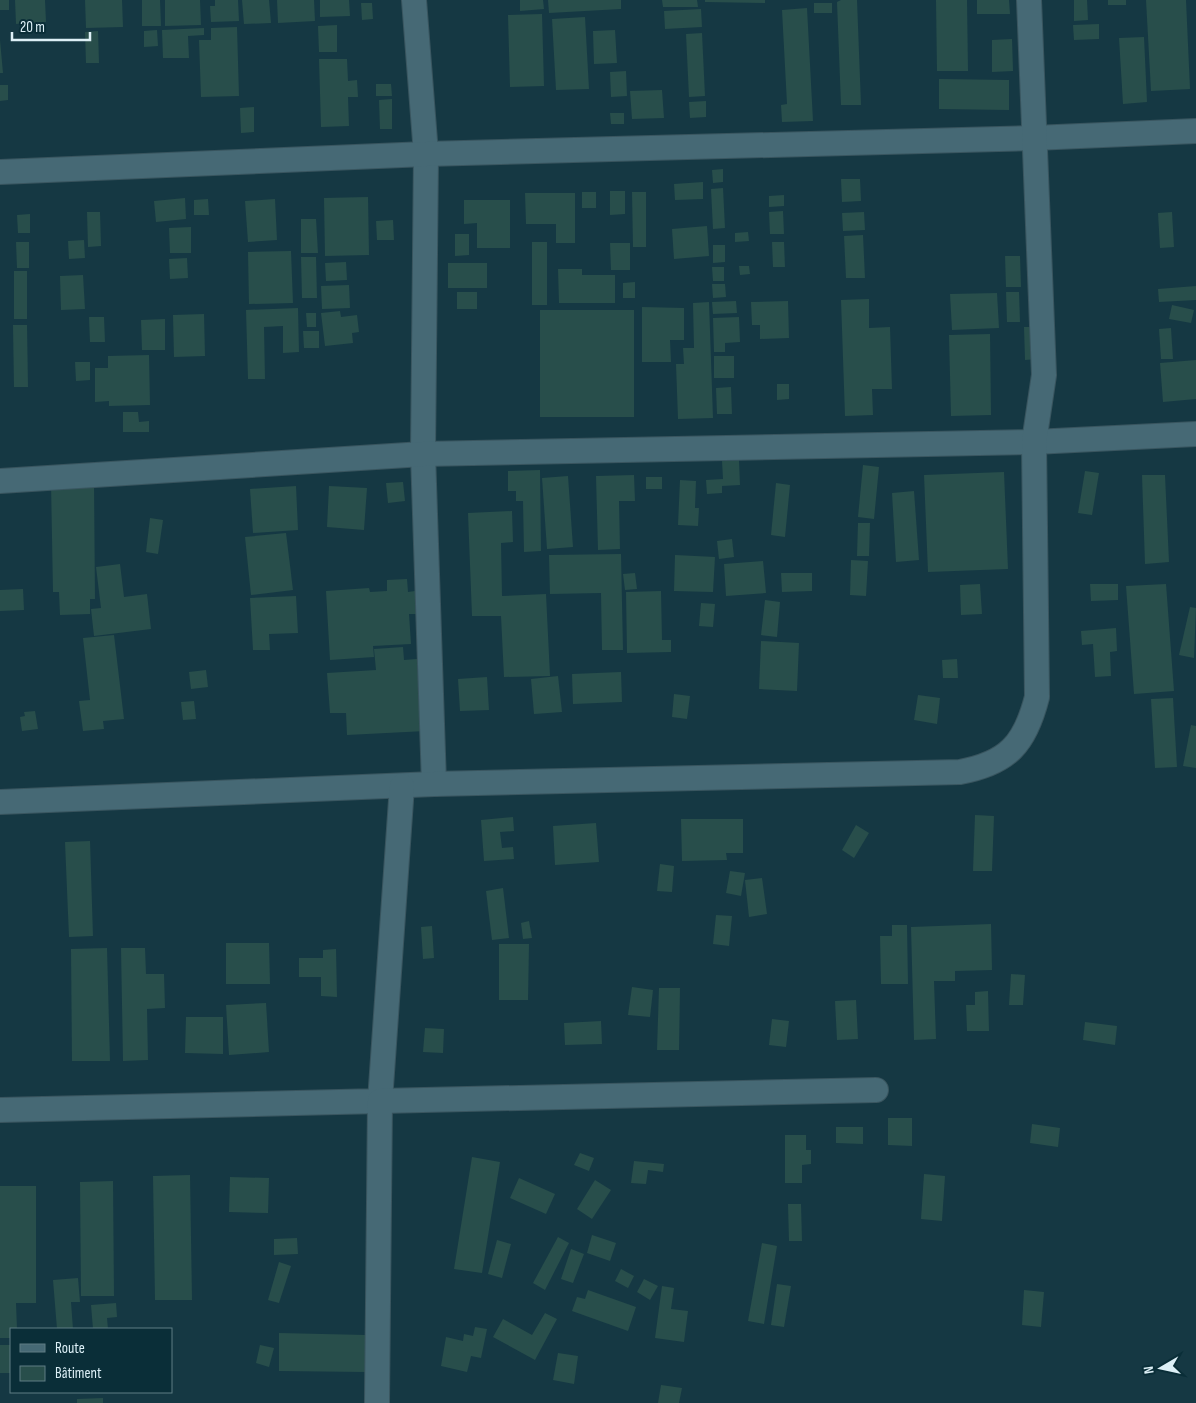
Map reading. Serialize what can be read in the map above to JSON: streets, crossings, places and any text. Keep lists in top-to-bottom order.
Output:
{
  "legend": ["Route", "Bâtiment"],
  "scale_bar": "20 m",
  "north": "left"
}
